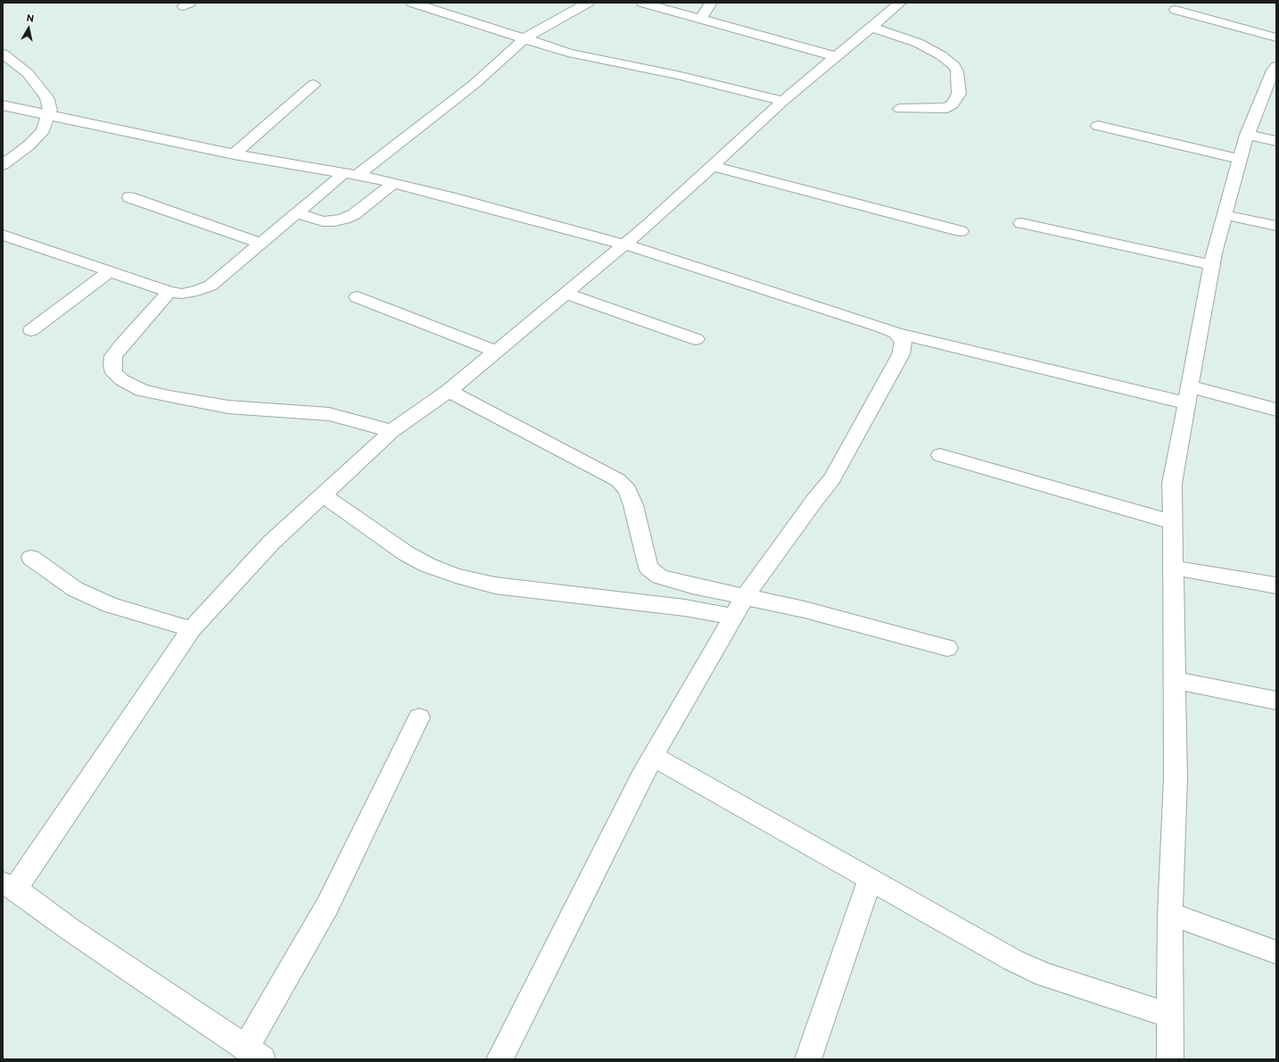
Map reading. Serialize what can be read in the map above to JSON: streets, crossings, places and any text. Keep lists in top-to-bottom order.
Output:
{
  "north": "top"
}
